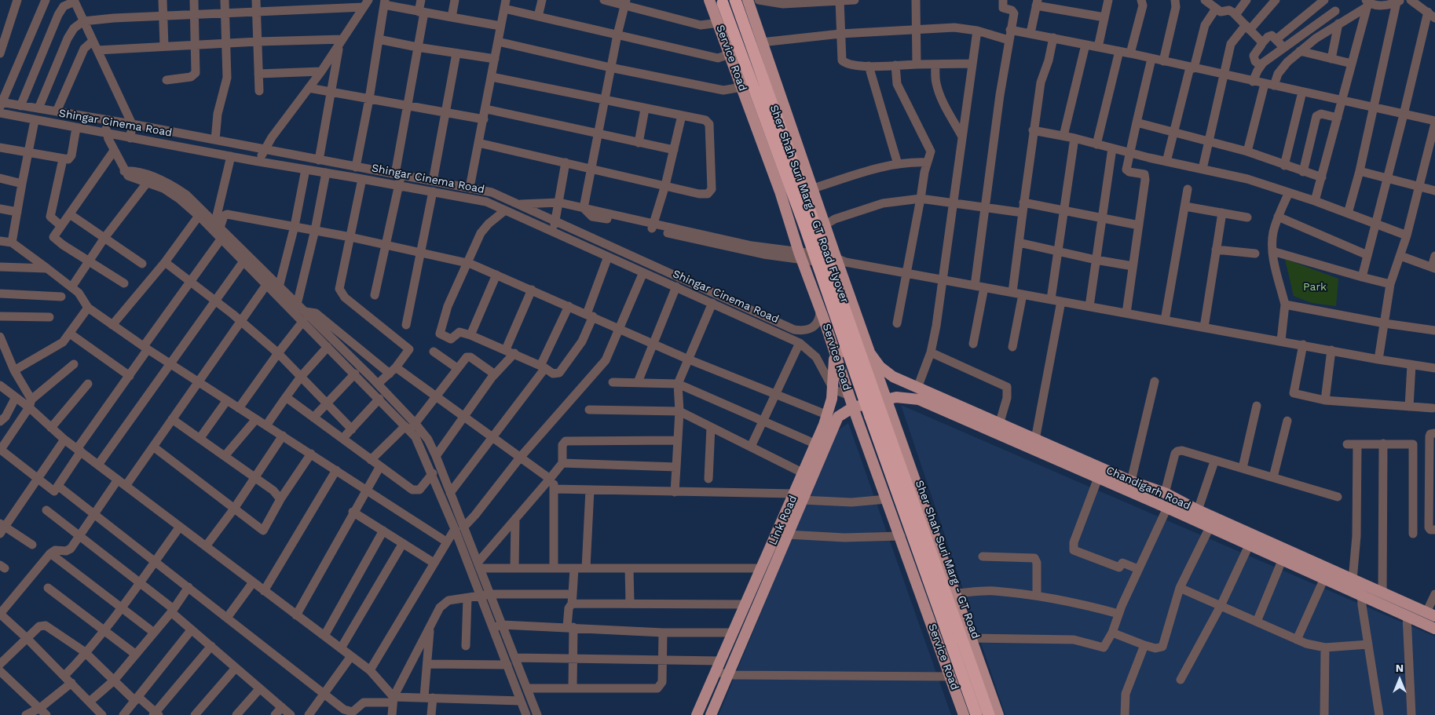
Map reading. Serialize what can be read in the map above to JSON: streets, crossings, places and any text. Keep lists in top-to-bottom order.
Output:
{
  "streets": {
    "highway": ["Sher Shah Suri Marg - GT Road Flyover", "Sher Shah Suri Marg - GT Road"],
    "main road": ["Service Road", "Chandigarh Road", "Link Road"],
    "street": ["Shingar Cinema Road"]
  },
  "crossings": [
    ["Service Road", "Shingar Cinema Road"],
    ["Service Road", "Link Road"],
    ["Shingar Cinema Road", "Link Road"],
    ["Sher Shah Suri Marg - GT Road Flyover", "Sher Shah Suri Marg - GT Road"],
    ["Chandigarh Road", "Link Road"]
  ],
  "parks": ["Park"],
  "north": "top"
}
